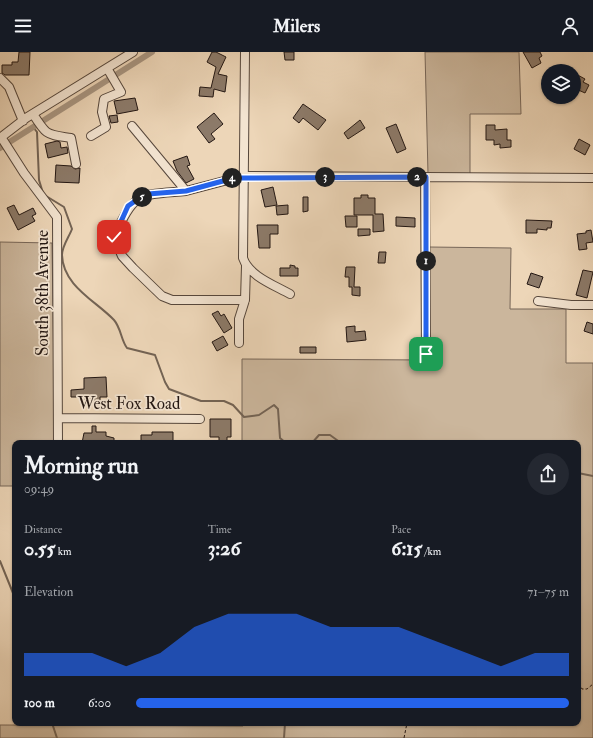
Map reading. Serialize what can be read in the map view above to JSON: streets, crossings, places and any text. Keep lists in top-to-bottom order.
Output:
{
  "streets": {
    "street": ["South 38th Avenue", "West Fox Road"]
  },
  "crossings": [
    ["South 38th Avenue", "West Fox Road"]
  ],
  "page": {
    "header": "Milers",
    "pins": [
      "2",
      "3",
      "4",
      "5",
      "1"
    ],
    "heading": ["Morning run", "09:49"],
    "stats": [
      ["Distance", "0.55 km"],
      ["Time", "3:26"],
      ["Pace", "6:15 /km"]
    ],
    "chart": ["Elevation", "71–75 m"],
    "list": [
      {
        "name": "100 m",
        "note": "6:00"
      }
    ]
  }
}
